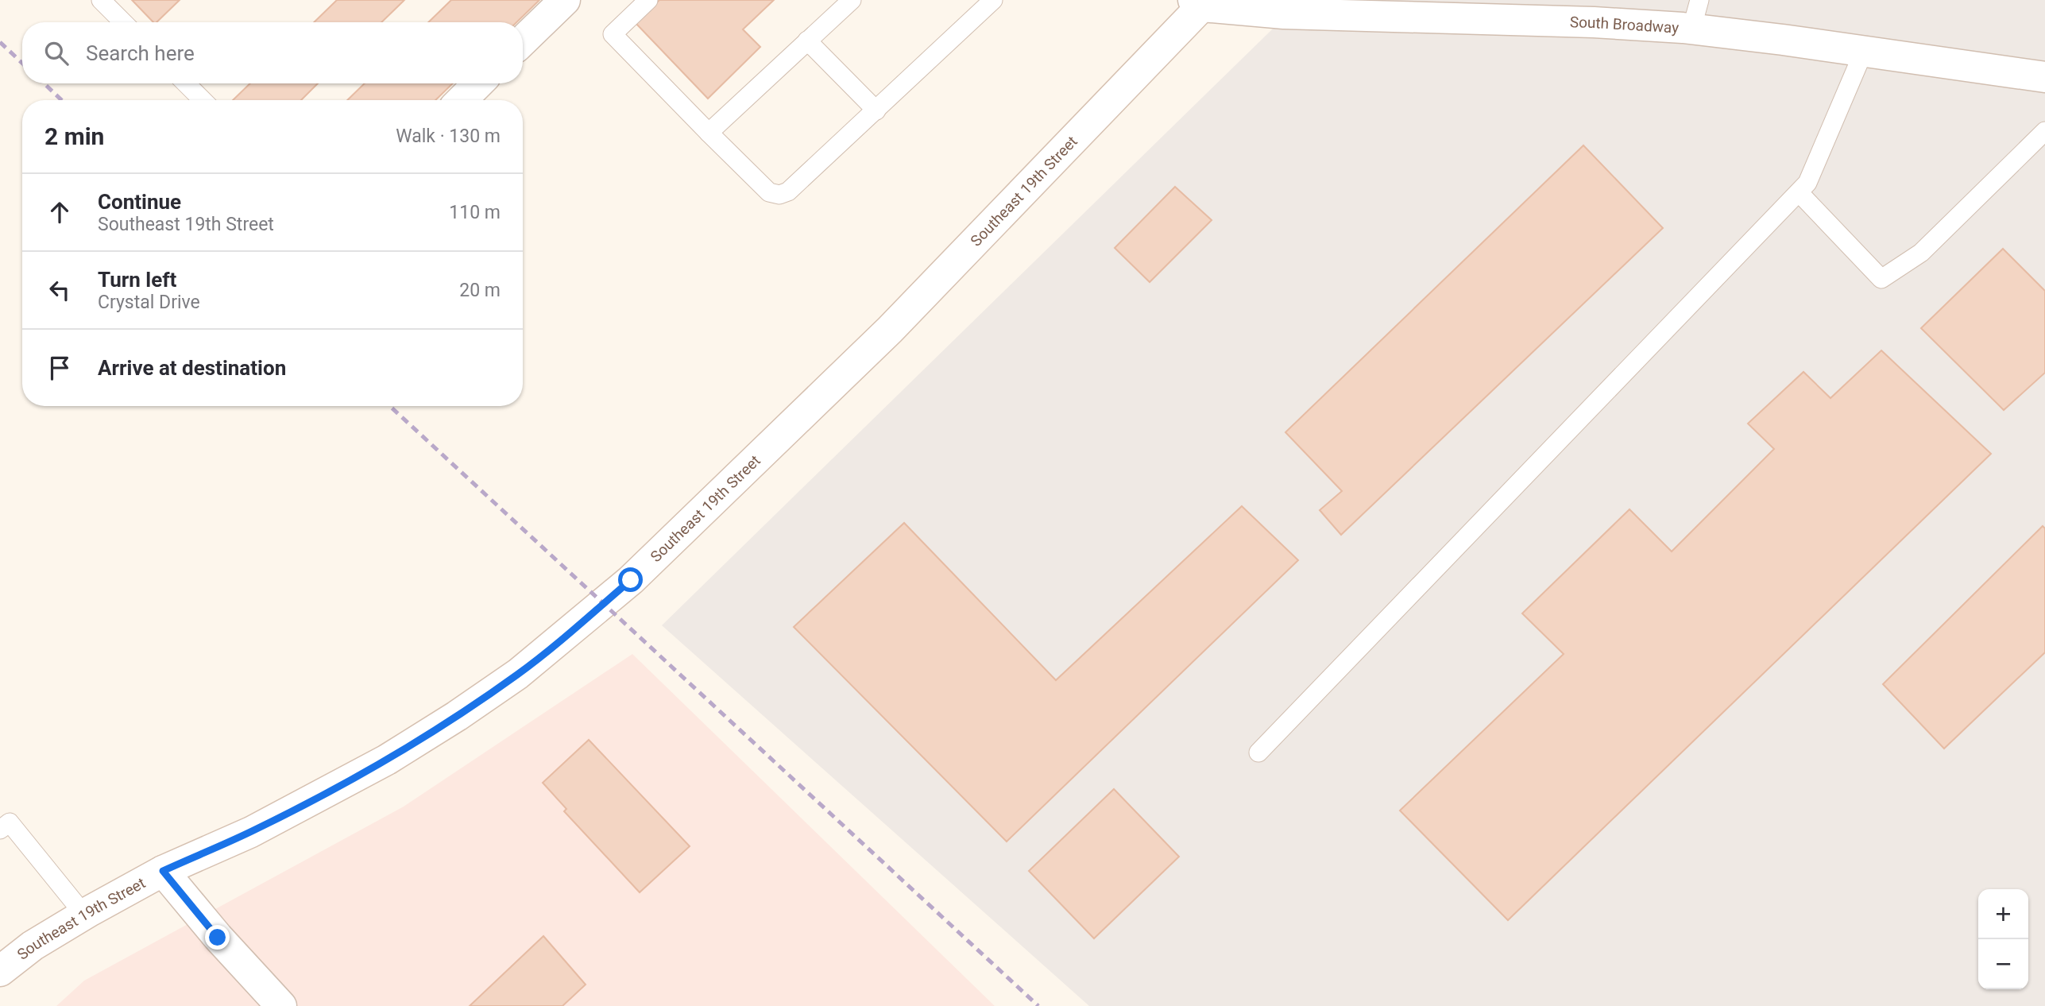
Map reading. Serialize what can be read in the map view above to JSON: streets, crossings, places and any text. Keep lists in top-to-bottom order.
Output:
{
  "streets": {
    "main road": ["South Broadway", "Southeast 19th Street"]
  },
  "crossings": [
    ["South Broadway", "Southeast 19th Street"]
  ],
  "page": {
    "search": "Search here",
    "heading": ["2 min", "Walk · 130 m"],
    "list": [
      ["Continue", "Southeast 19th Street", "110 m"],
      ["Turn left", "Crystal Drive", "20 m"],
      "Arrive at destination"
    ],
    "map_buttons": ["+", "−"]
  }
}
